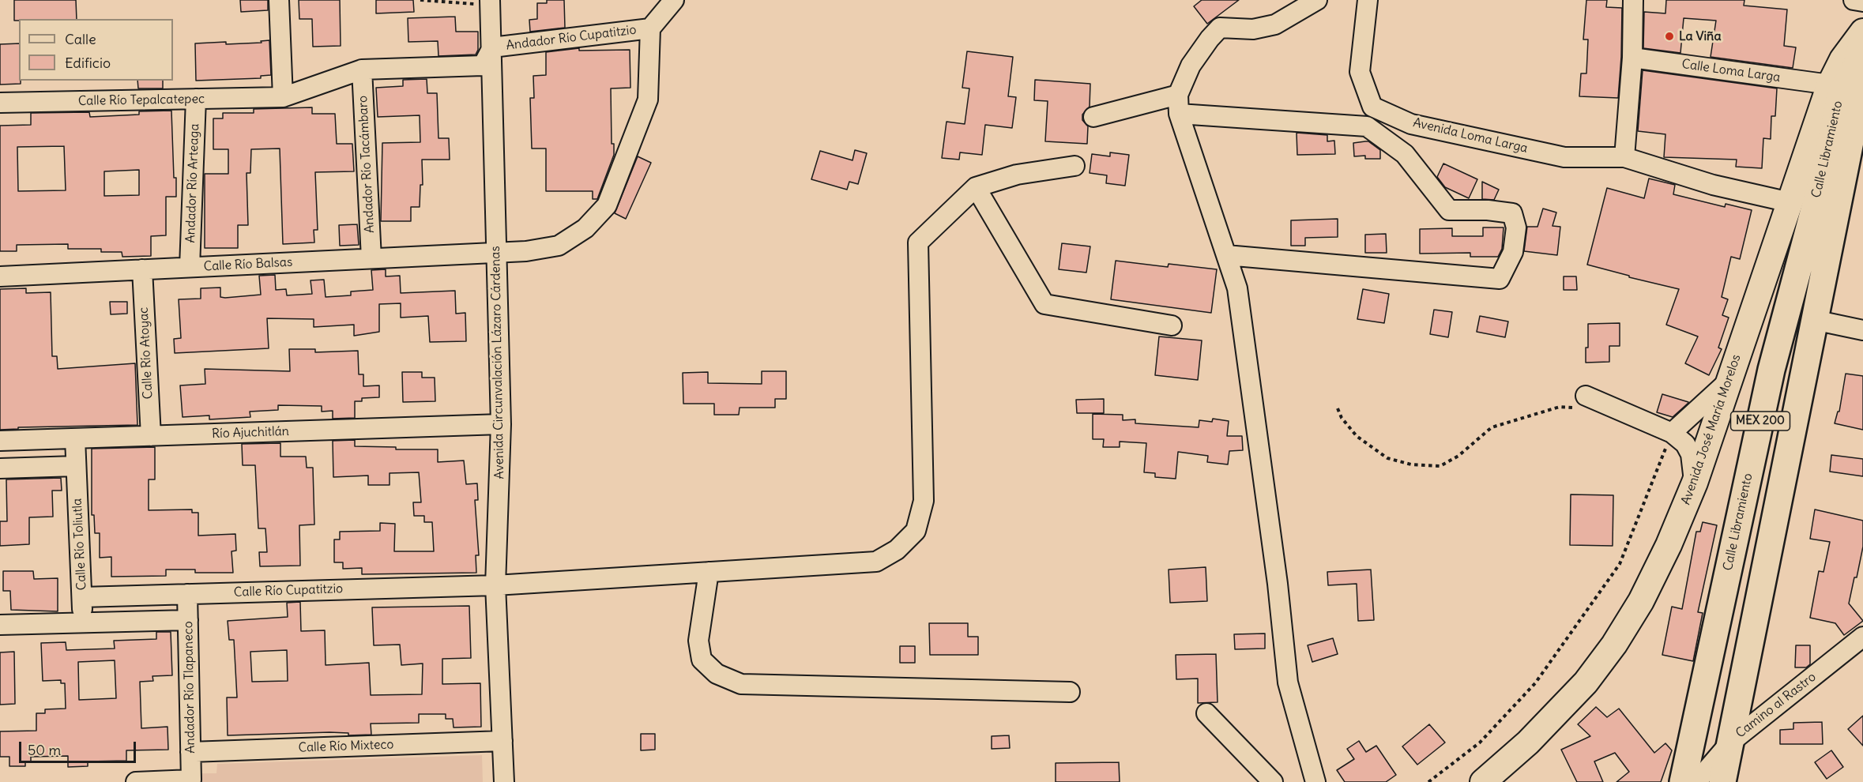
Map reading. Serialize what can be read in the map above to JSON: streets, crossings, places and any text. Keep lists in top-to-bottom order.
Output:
{
  "streets": {
    "highway": ["Calle Libramiento", "MEX 200"],
    "main road": ["Avenida José María Morelos"],
    "street": [
      "Andador Río Cupatitzio",
      "Calle Loma Larga",
      "Calle Río Tepalcatepec",
      "Avenida Loma Larga",
      "Andador Río Tacámbaro",
      "Andador Río Arteaga",
      "Calle Río Balsas",
      "Calle Río Atoyac",
      "Avenida Circunvalación Lázaro Cárdenas",
      "Río Ajuchitlán",
      "Calle Río Toliutla",
      "Calle Río Cupatitzio",
      "Andador Río Tlapaneco",
      "Camino al Rastro",
      "Calle Río Mixteco"
    ]
  },
  "crossings": [
    ["Andador Río Cupatitzio", "Calle Río Tepalcatepec"],
    ["Andador Río Cupatitzio", "Calle Río Balsas"],
    ["Andador Río Cupatitzio", "Avenida Circunvalación Lázaro Cárdenas"],
    ["Calle Loma Larga", "Calle Libramiento"],
    ["Calle Loma Larga", "Avenida José María Morelos"],
    ["Calle Río Tepalcatepec", "Andador Río Tacámbaro"],
    ["Calle Río Tepalcatepec", "Andador Río Arteaga"],
    ["Calle Río Tepalcatepec", "Avenida Circunvalación Lázaro Cárdenas"],
    ["Avenida Loma Larga", "Avenida José María Morelos"],
    ["Calle Libramiento", "Avenida José María Morelos"],
    ["Calle Libramiento", "Camino al Rastro"],
    ["Andador Río Tacámbaro", "Calle Río Balsas"],
    ["Andador Río Arteaga", "Calle Río Balsas"],
    ["Calle Río Balsas", "Calle Río Atoyac"],
    ["Calle Río Balsas", "Avenida Circunvalación Lázaro Cárdenas"],
    ["Calle Río Atoyac", "Río Ajuchitlán"],
    ["Avenida Circunvalación Lázaro Cárdenas", "Río Ajuchitlán"],
    ["Avenida Circunvalación Lázaro Cárdenas", "Calle Río Cupatitzio"],
    ["Avenida Circunvalación Lázaro Cárdenas", "Calle Río Mixteco"],
    ["Río Ajuchitlán", "Calle Río Toliutla"],
    ["Calle Río Toliutla", "Calle Río Cupatitzio"],
    ["Calle Río Cupatitzio", "Andador Río Tlapaneco"],
    ["Andador Río Tlapaneco", "Calle Río Mixteco"]
  ],
  "places": ["La Viña"],
  "legend": ["Calle", "Edificio"],
  "scale_bar": "50 m"
}
